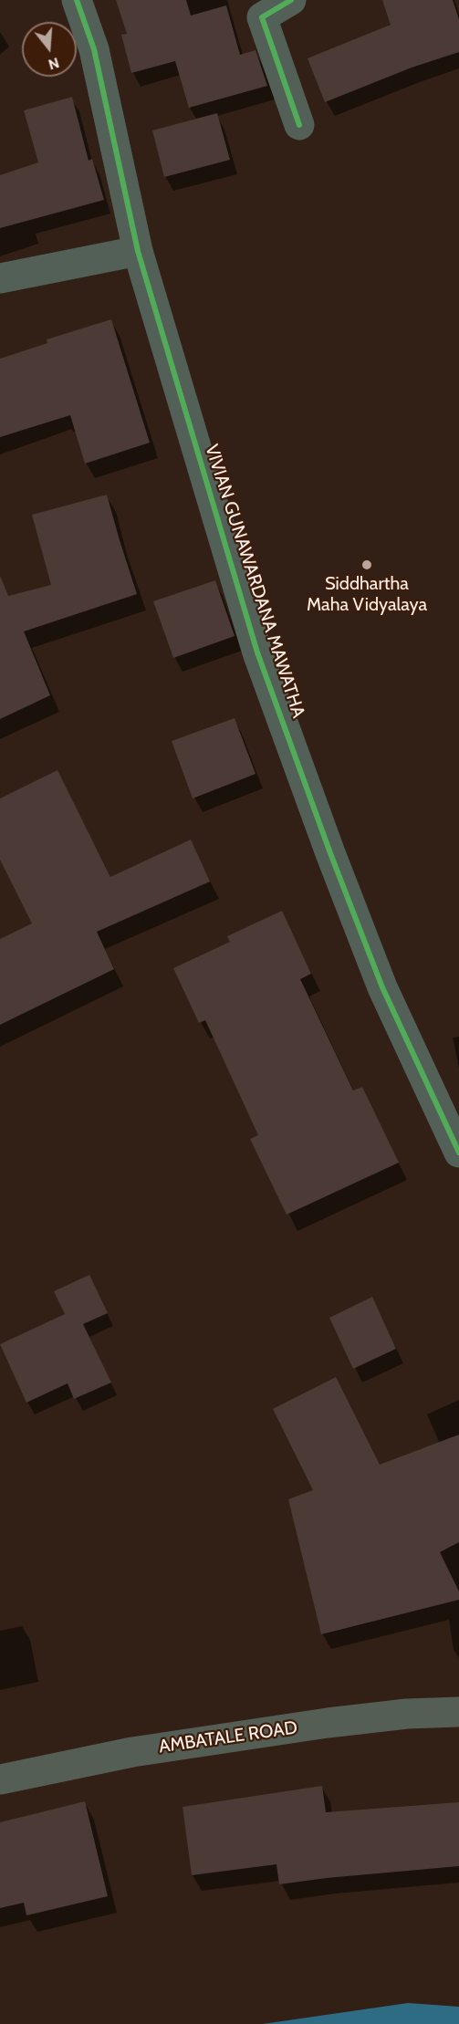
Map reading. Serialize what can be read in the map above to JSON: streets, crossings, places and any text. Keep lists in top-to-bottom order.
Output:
{
  "streets": {
    "main road": ["AMBATALE ROAD"],
    "street": ["VIVIAN GUNAWARDANA MAWATHA"]
  },
  "places": ["Siddhartha Maha Vidyalaya"],
  "north": "bottom"
}
